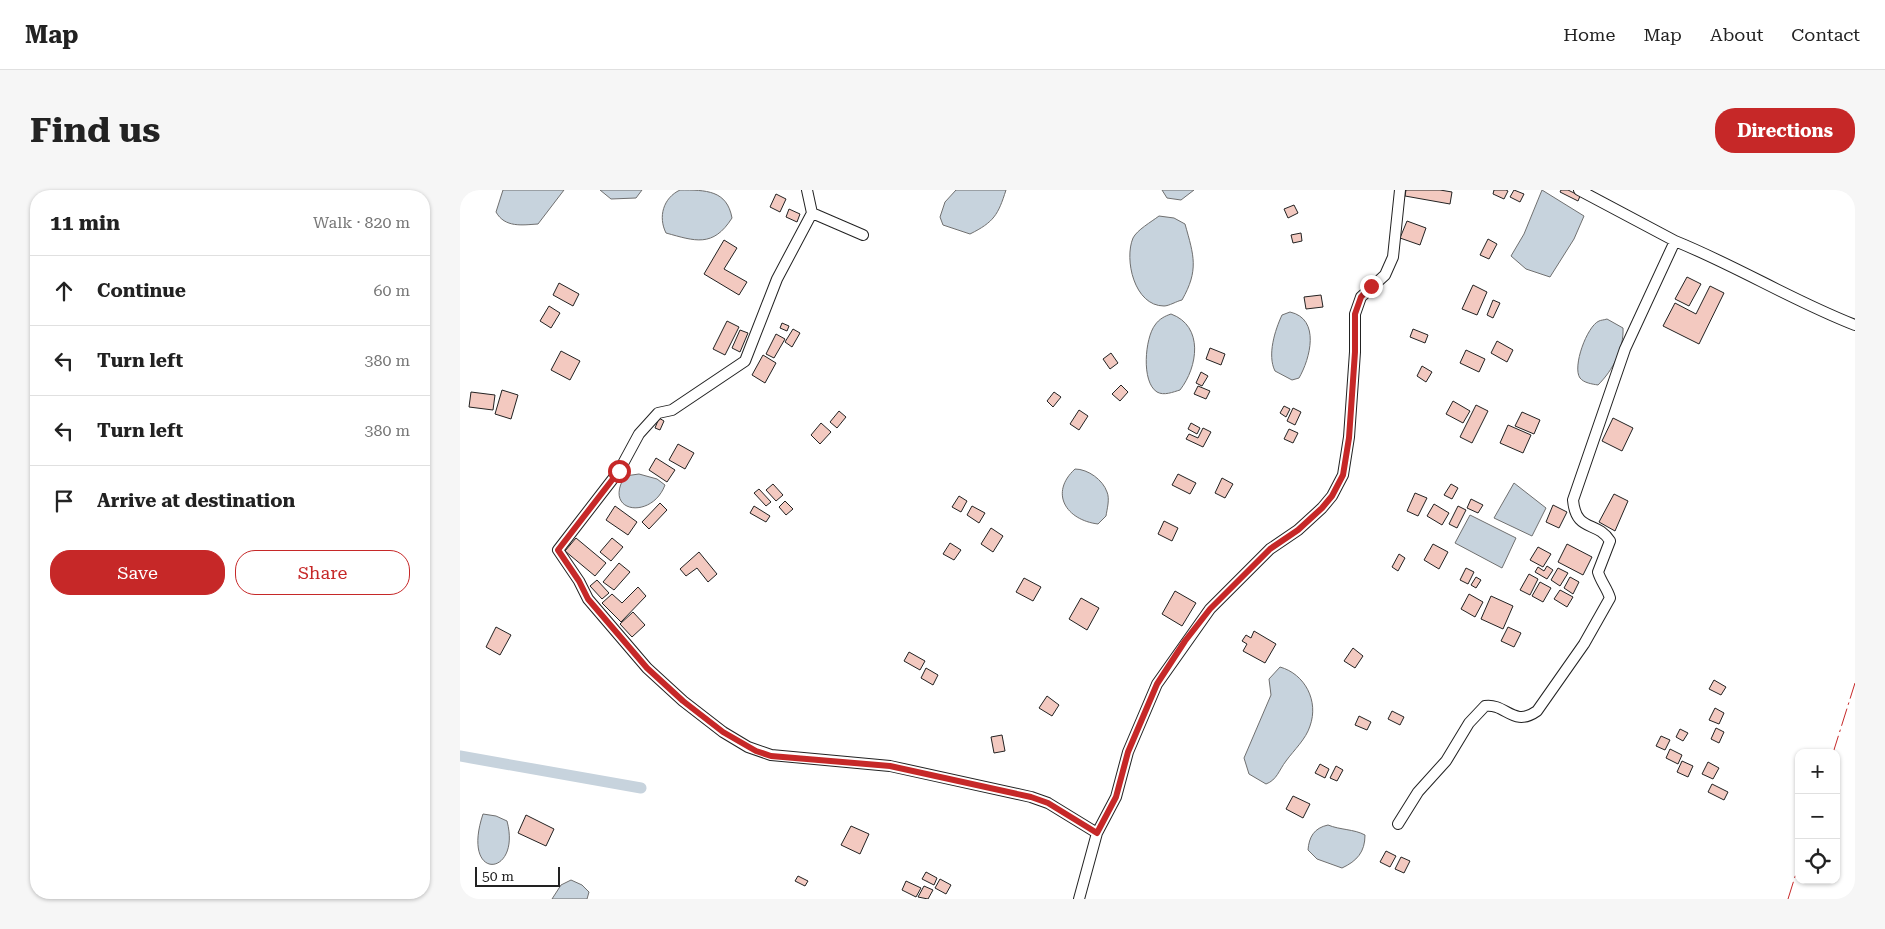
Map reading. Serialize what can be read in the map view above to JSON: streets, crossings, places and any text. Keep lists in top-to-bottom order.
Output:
{
  "scale_bar": "50 m",
  "page": {
    "header": "Map",
    "nav": [
      "Home",
      "Map",
      "About",
      "Contact"
    ],
    "buttons": [
      "Directions",
      ["Save", "Share"]
    ],
    "title": "Find us",
    "heading": ["11 min", "Walk · 820 m"],
    "list": [
      ["Continue", "60 m"],
      ["Turn left", "380 m"],
      ["Turn left", "380 m"],
      "Arrive at destination"
    ],
    "map_buttons": ["+", "−"],
    "scale": "50 m"
  }
}
